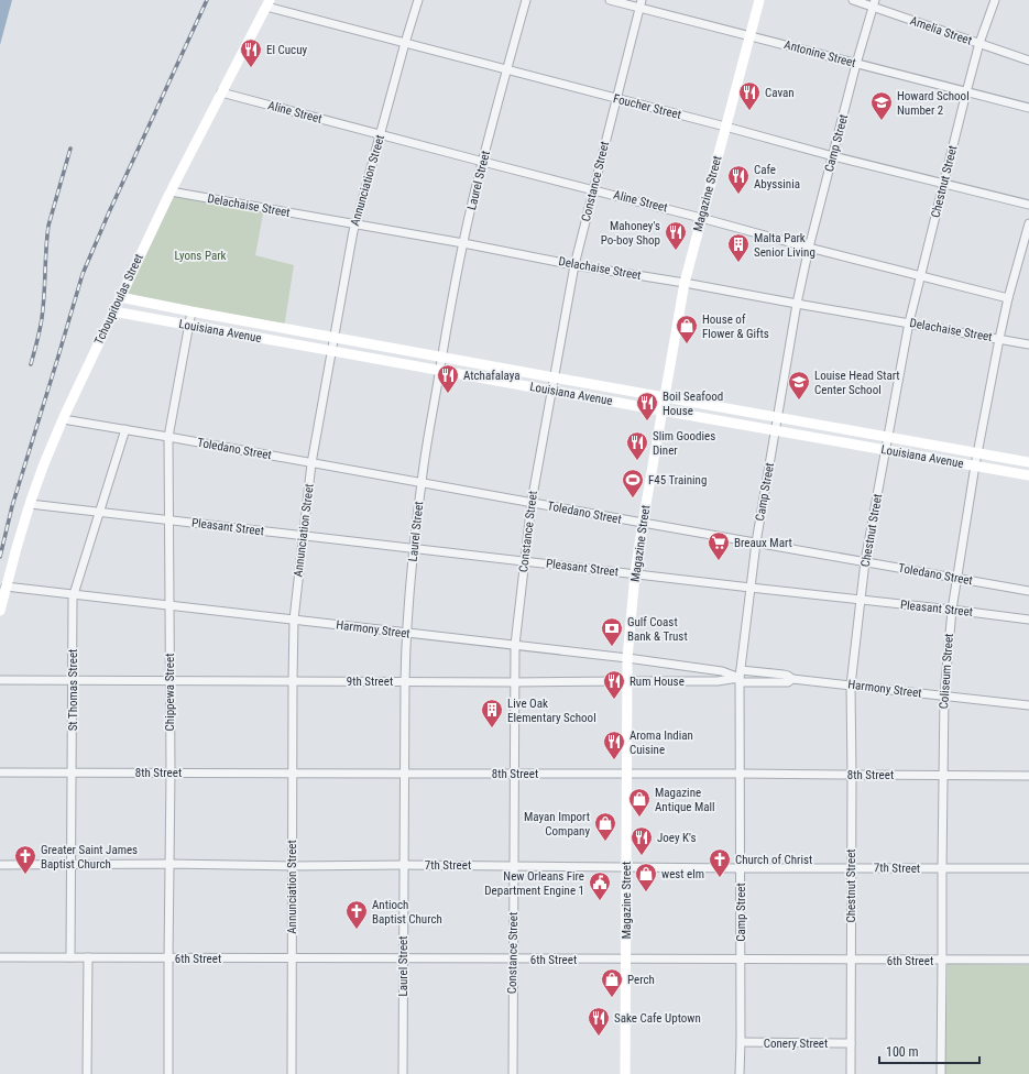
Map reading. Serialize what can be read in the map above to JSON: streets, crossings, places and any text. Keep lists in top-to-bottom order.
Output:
{
  "streets": {
    "street": [
      "Amelia Street",
      "Antonine Street",
      "Foucher Street",
      "Aline Street",
      "Camp Street",
      "Annunciation Street",
      "Laurel Street",
      "Constance Street",
      "Chestnut Street",
      "Magazine Street",
      "Delachaise Street",
      "Tchoupitoulas Street",
      "Louisiana Avenue",
      "Toledano Street",
      "Pleasant Street",
      "Harmony Street",
      "Coliseum Street",
      "9th Street",
      "St Thomas Street",
      "Chippewa Street",
      "8th Street",
      "7th Street",
      "6th Street",
      "Conery Street"
    ]
  },
  "crossings": [
    ["Amelia Street", "Camp Street"],
    ["Amelia Street", "Chestnut Street"],
    ["Antonine Street", "Camp Street"],
    ["Antonine Street", "Constance Street"],
    ["Antonine Street", "Chestnut Street"],
    ["Antonine Street", "Magazine Street"],
    ["Foucher Street", "Camp Street"],
    ["Foucher Street", "Annunciation Street"],
    ["Foucher Street", "Laurel Street"],
    ["Foucher Street", "Constance Street"],
    ["Foucher Street", "Chestnut Street"],
    ["Foucher Street", "Magazine Street"],
    ["Foucher Street", "Tchoupitoulas Street"],
    ["Aline Street", "Camp Street"],
    ["Aline Street", "Annunciation Street"],
    ["Aline Street", "Laurel Street"],
    ["Aline Street", "Constance Street"],
    ["Aline Street", "Chestnut Street"],
    ["Aline Street", "Magazine Street"],
    ["Aline Street", "Tchoupitoulas Street"],
    ["Aline Street", "Coliseum Street"],
    ["Camp Street", "Delachaise Street"],
    ["Camp Street", "Louisiana Avenue"],
    ["Camp Street", "Toledano Street"],
    ["Camp Street", "Pleasant Street"],
    ["Camp Street", "Harmony Street"],
    ["Camp Street", "9th Street"],
    ["Camp Street", "8th Street"],
    ["Camp Street", "7th Street"],
    ["Camp Street", "6th Street"],
    ["Camp Street", "Conery Street"],
    ["Annunciation Street", "Delachaise Street"],
    ["Annunciation Street", "Louisiana Avenue"],
    ["Annunciation Street", "Toledano Street"],
    ["Annunciation Street", "Pleasant Street"],
    ["Annunciation Street", "Harmony Street"],
    ["Annunciation Street", "9th Street"],
    ["Annunciation Street", "8th Street"],
    ["Annunciation Street", "7th Street"],
    ["Annunciation Street", "6th Street"],
    ["Laurel Street", "Delachaise Street"],
    ["Laurel Street", "Louisiana Avenue"],
    ["Laurel Street", "Toledano Street"],
    ["Laurel Street", "Pleasant Street"],
    ["Laurel Street", "Harmony Street"],
    ["Laurel Street", "9th Street"],
    ["Laurel Street", "8th Street"],
    ["Laurel Street", "7th Street"],
    ["Laurel Street", "6th Street"],
    ["Constance Street", "Delachaise Street"],
    ["Constance Street", "Louisiana Avenue"],
    ["Constance Street", "Toledano Street"],
    ["Constance Street", "Pleasant Street"],
    ["Constance Street", "Harmony Street"],
    ["Constance Street", "9th Street"],
    ["Constance Street", "8th Street"],
    ["Constance Street", "7th Street"],
    ["Constance Street", "6th Street"],
    ["Chestnut Street", "Delachaise Street"],
    ["Chestnut Street", "Louisiana Avenue"],
    ["Chestnut Street", "Toledano Street"],
    ["Chestnut Street", "Pleasant Street"],
    ["Chestnut Street", "Harmony Street"],
    ["Chestnut Street", "8th Street"],
    ["Chestnut Street", "7th Street"],
    ["Chestnut Street", "6th Street"],
    ["Chestnut Street", "Conery Street"],
    ["Magazine Street", "Delachaise Street"],
    ["Magazine Street", "Louisiana Avenue"],
    ["Magazine Street", "Toledano Street"],
    ["Magazine Street", "Pleasant Street"],
    ["Magazine Street", "Harmony Street"],
    ["Magazine Street", "9th Street"],
    ["Magazine Street", "8th Street"],
    ["Magazine Street", "7th Street"],
    ["Magazine Street", "6th Street"],
    ["Delachaise Street", "Tchoupitoulas Street"],
    ["Delachaise Street", "Coliseum Street"],
    ["Tchoupitoulas Street", "Louisiana Avenue"],
    ["Tchoupitoulas Street", "Toledano Street"],
    ["Tchoupitoulas Street", "Pleasant Street"],
    ["Tchoupitoulas Street", "Harmony Street"],
    ["Louisiana Avenue", "Coliseum Street"],
    ["Louisiana Avenue", "Chippewa Street"],
    ["Toledano Street", "Coliseum Street"],
    ["Toledano Street", "St Thomas Street"],
    ["Toledano Street", "Chippewa Street"],
    ["Pleasant Street", "Coliseum Street"],
    ["Pleasant Street", "St Thomas Street"],
    ["Pleasant Street", "Chippewa Street"],
    ["Harmony Street", "Coliseum Street"],
    ["Harmony Street", "9th Street"],
    ["Harmony Street", "St Thomas Street"],
    ["Harmony Street", "Chippewa Street"],
    ["Coliseum Street", "8th Street"],
    ["Coliseum Street", "7th Street"],
    ["Coliseum Street", "6th Street"],
    ["9th Street", "St Thomas Street"],
    ["9th Street", "Chippewa Street"],
    ["St Thomas Street", "8th Street"],
    ["St Thomas Street", "7th Street"],
    ["St Thomas Street", "6th Street"],
    ["Chippewa Street", "8th Street"],
    ["Chippewa Street", "7th Street"],
    ["Chippewa Street", "6th Street"]
  ],
  "parks": ["Lyons Park"],
  "places": {
    "restaurant": [
      "El Cucuy",
      "Cavan",
      "Cafe Abyssinia",
      "Mahoney's Po-boy Shop",
      "Atchafalaya",
      "Boil Seafood House",
      "Slim Goodies Diner",
      "Rum House",
      "Aroma Indian Cuisine",
      "Joey K's",
      "Sake Cafe Uptown"
    ],
    "school or university": ["Howard School Number 2", "Louise Head Start Center School"],
    "building": ["Malta Park Senior Living", "Live Oak Elementary School"],
    "shop": [
      "House of Flower & Gifts",
      "Magazine Antique Mall",
      "Mayan Import Company",
      "west elm",
      "Perch"
    ],
    "sports": ["F45 Training"],
    "supermarket": ["Breaux Mart"],
    "bank": ["Gulf Coast Bank & Trust"],
    "church": ["Greater Saint James Baptist Church", "Church of Christ", "Antioch Baptist Church"],
    "public building": ["New Orleans Fire Department Engine 1"]
  },
  "scale_bar": "100 m"
}
